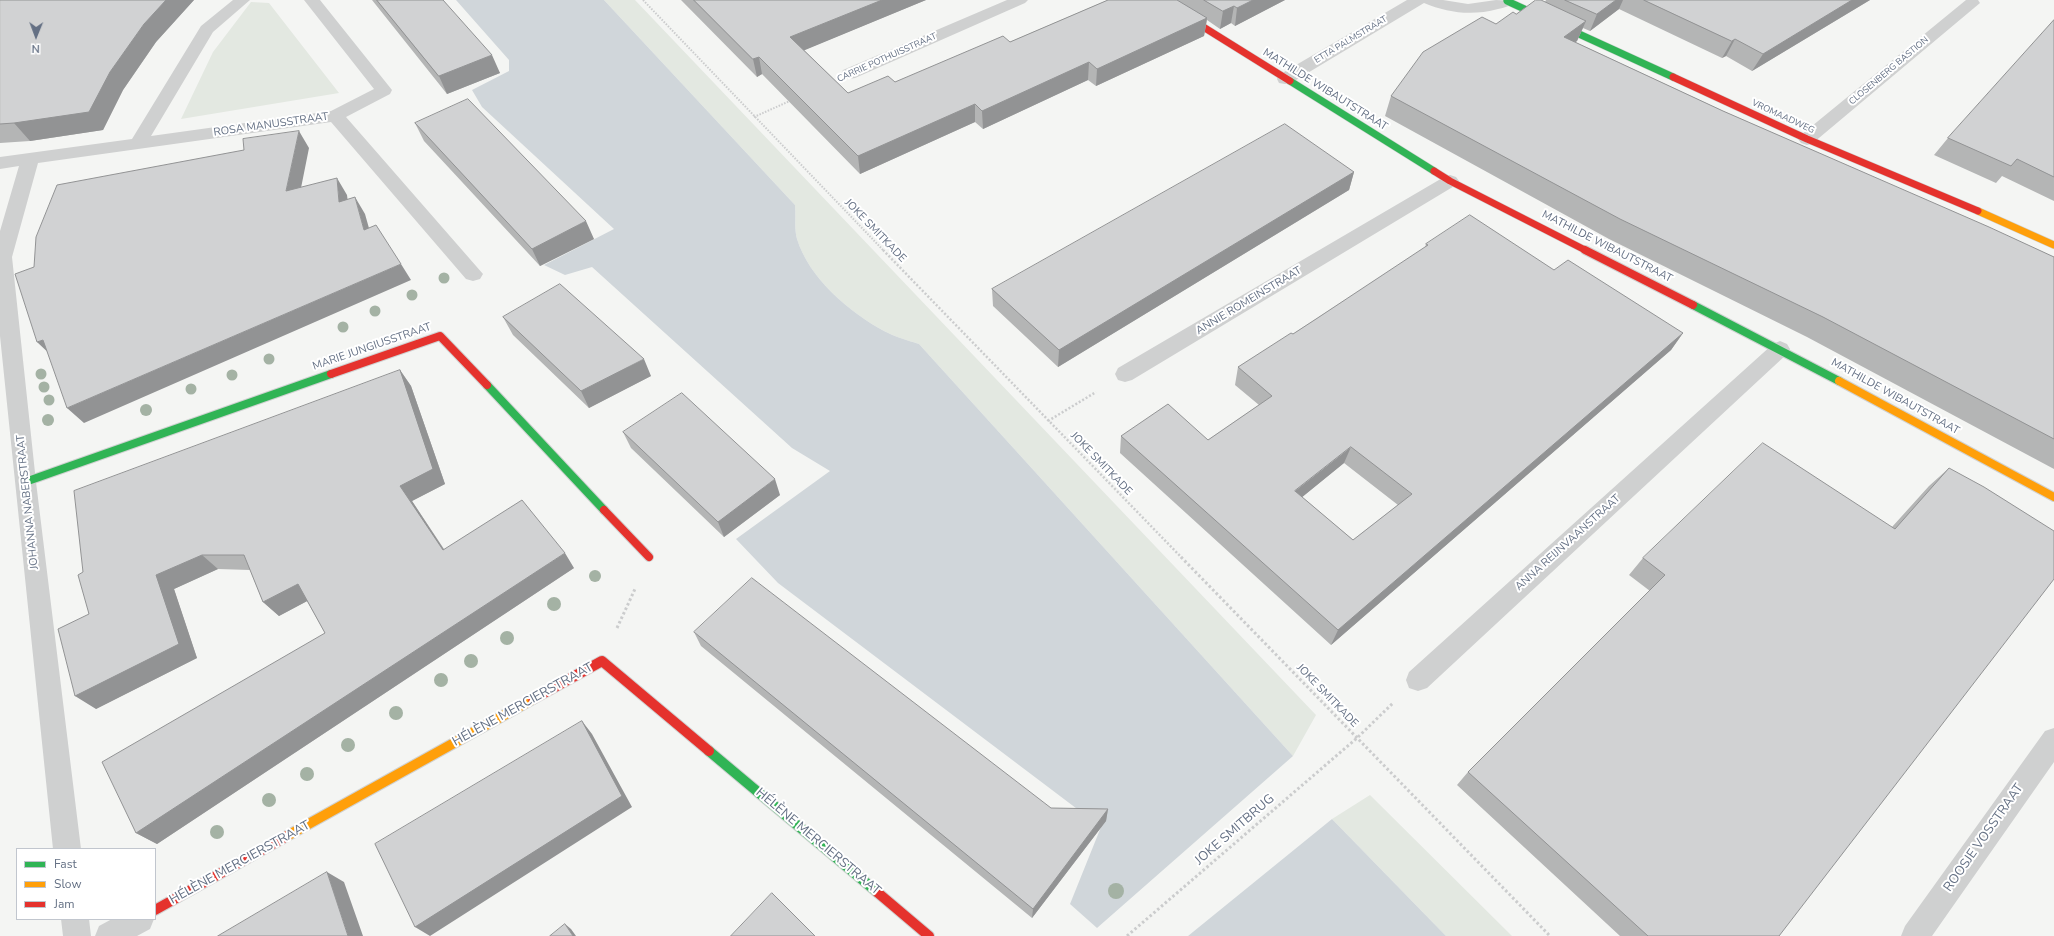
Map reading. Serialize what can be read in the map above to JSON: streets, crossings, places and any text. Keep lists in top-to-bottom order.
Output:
{
  "streets": {
    "street": [
      "ETTA PALMSTRAAT",
      "CARRIE POTHUISSTRAAT",
      "CLOSENBERG BASTION",
      "MATHILDE WIBAUTSTRAAT",
      "VROMAADWEG",
      "ROSA MANUSSTRAAT",
      "ANNIE ROMEINSTRAAT",
      "MARIE JUNGIUSSTRAAT",
      "JOHANNA NABERSTRAAT",
      "ANNA REIJNVAANSTRAAT",
      "HÉLÈNE MERCIERSTRAAT",
      "ROOSJE VOSSTRAAT"
    ],
    "path": ["JOKE SMITKADE", "JOKE SMITBRUG"]
  },
  "crossings": [
    ["ETTA PALMSTRAAT", "MATHILDE WIBAUTSTRAAT"],
    ["CLOSENBERG BASTION", "VROMAADWEG"],
    ["MATHILDE WIBAUTSTRAAT", "ANNIE ROMEINSTRAAT"],
    ["MATHILDE WIBAUTSTRAAT", "ANNA REIJNVAANSTRAAT"],
    ["ROSA MANUSSTRAAT", "JOHANNA NABERSTRAAT"],
    ["JOKE SMITKADE", "JOKE SMITBRUG"],
    ["MARIE JUNGIUSSTRAAT", "JOHANNA NABERSTRAAT"]
  ],
  "legend": ["Fast", "Slow", "Jam"],
  "north": "bottom"
}
